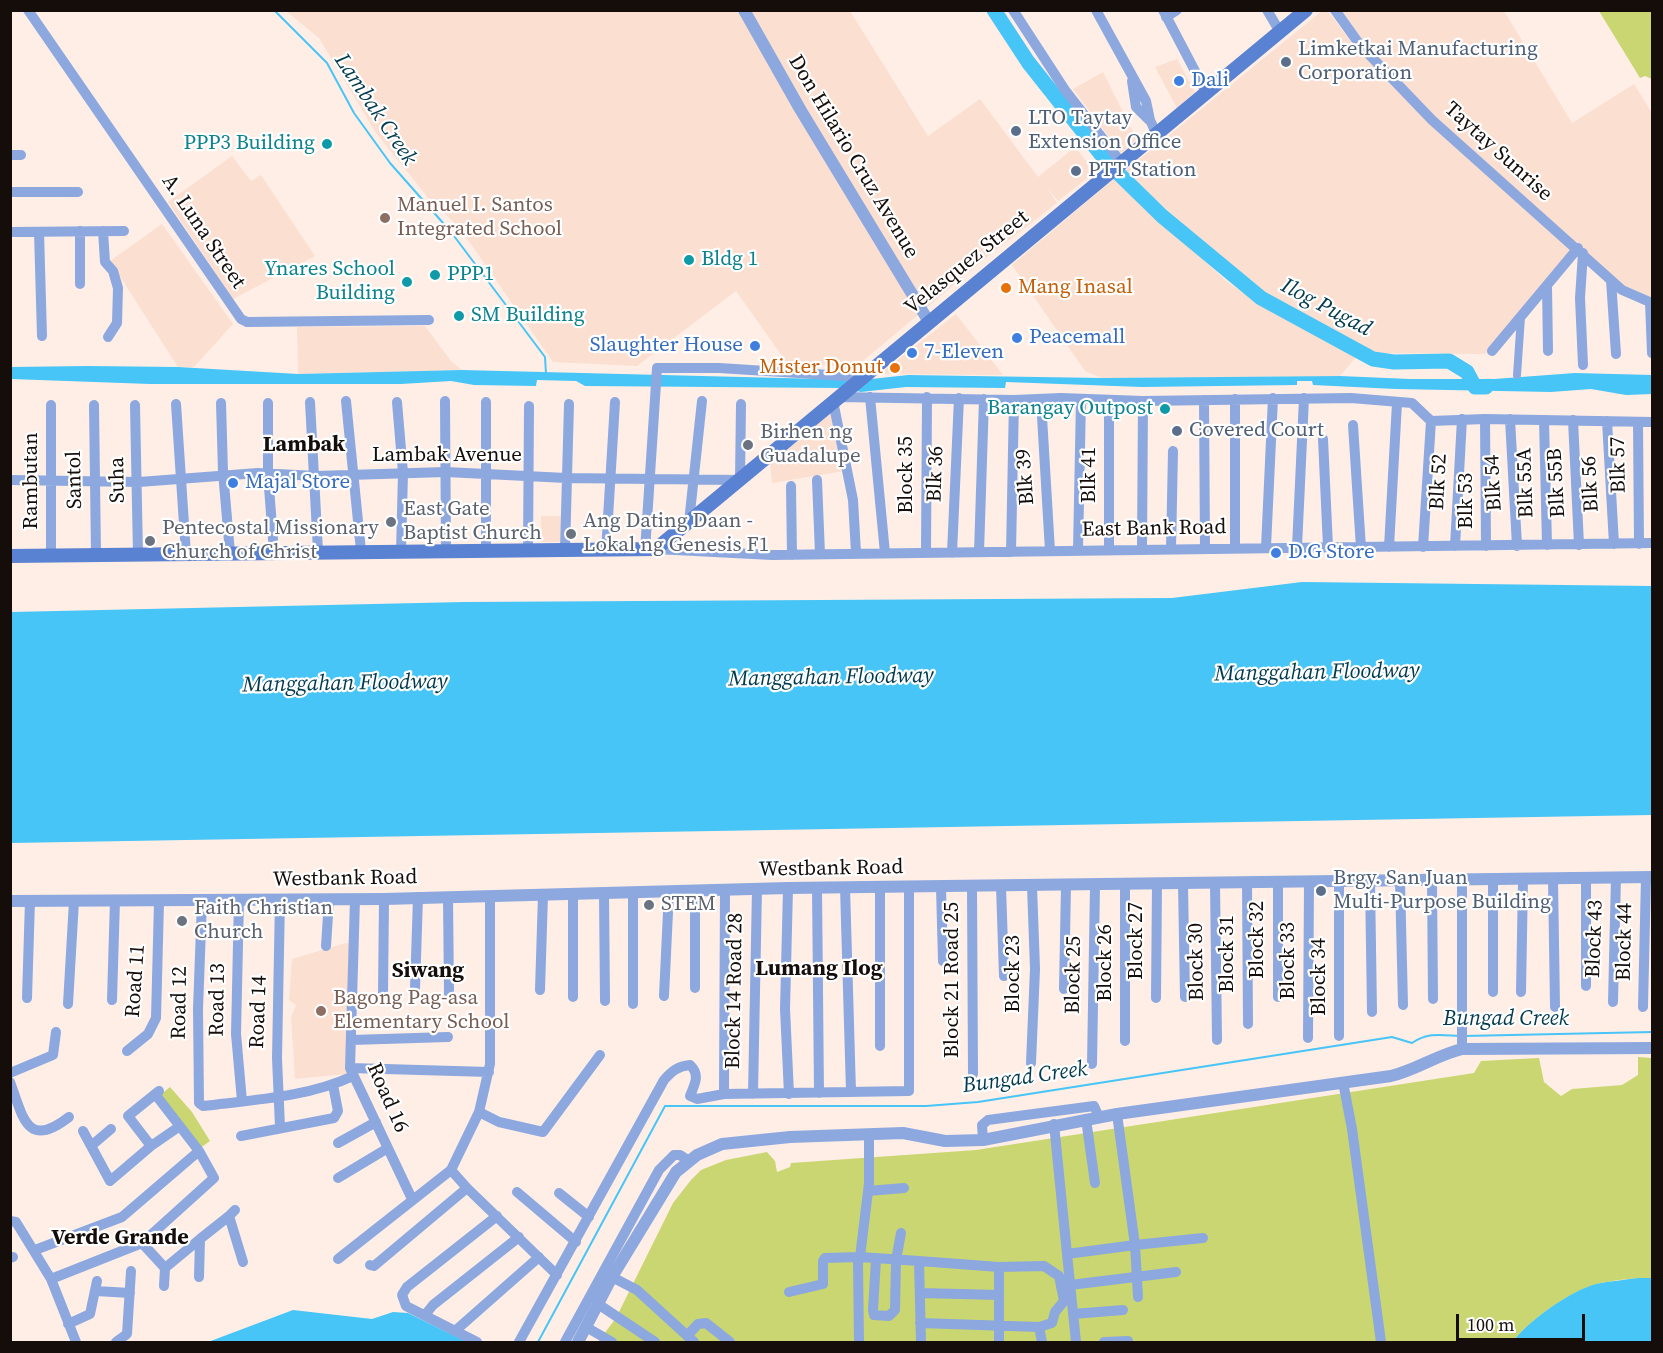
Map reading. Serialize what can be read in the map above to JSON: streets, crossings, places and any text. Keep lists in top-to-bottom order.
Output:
{
  "streets": {
    "main road": ["Velasquez Street"],
    "street": [
      "Taytay Sunrise",
      "Don Hilario Cruz Avenue",
      "A. Luna Street",
      "Lambak Avenue",
      "Blk 57",
      "Blk 36",
      "Block 35",
      "Blk 41",
      "Blk 39",
      "Santol",
      "Suha",
      "Rambutan",
      "Blk 52",
      "Blk 54",
      "Blk 55A",
      "Blk 55B",
      "Blk 56",
      "Blk 53",
      "East Bank Road",
      "Westbank Road",
      "Block 43",
      "Block 32",
      "Block 27",
      "Block 44",
      "Block 31",
      "Block 33",
      "Block 30",
      "Block 26",
      "Block 23",
      "Block 25",
      "Block 34",
      "Block 21 Road 25",
      "Road 11",
      "Block 14 Road 28",
      "Road 13",
      "Road 12",
      "Road 14",
      "Road 16"
    ]
  },
  "crossings": [
    ["Don Hilario Cruz Avenue", "Velasquez Street"],
    ["Velasquez Street", "Lambak Avenue"],
    ["Velasquez Street", "East Bank Road"],
    ["Lambak Avenue", "Santol"],
    ["Lambak Avenue", "Suha"],
    ["Lambak Avenue", "Rambutan"],
    ["Blk 57", "East Bank Road"],
    ["Blk 36", "East Bank Road"],
    ["Block 35", "East Bank Road"],
    ["Blk 41", "East Bank Road"],
    ["Blk 39", "East Bank Road"],
    ["Blk 52", "East Bank Road"],
    ["Blk 54", "East Bank Road"],
    ["Blk 55A", "East Bank Road"],
    ["Blk 55B", "East Bank Road"],
    ["Blk 56", "East Bank Road"],
    ["Blk 53", "East Bank Road"],
    ["Westbank Road", "Block 43"],
    ["Westbank Road", "Block 32"],
    ["Westbank Road", "Block 27"],
    ["Westbank Road", "Block 44"],
    ["Westbank Road", "Block 31"],
    ["Westbank Road", "Block 33"],
    ["Westbank Road", "Block 30"],
    ["Westbank Road", "Block 26"],
    ["Westbank Road", "Block 23"],
    ["Westbank Road", "Block 25"],
    ["Westbank Road", "Block 34"],
    ["Westbank Road", "Block 21 Road 25"],
    ["Westbank Road", "Road 11"],
    ["Westbank Road", "Block 14 Road 28"],
    ["Westbank Road", "Road 13"],
    ["Westbank Road", "Road 12"],
    ["Westbank Road", "Road 14"],
    ["Westbank Road", "Road 16"],
    ["Road 13", "Road 12"]
  ],
  "districts": [
    "Lambak",
    "Lumang Ilog",
    "Siwang",
    "Verde Grande"
  ],
  "water": [
    "Lambak Creek",
    "Ilog Pugad",
    "Manggahan Floodway",
    "Bungad Creek"
  ],
  "places": [
    "Limketkai Manufacturing Corporation",
    "Dali",
    "LTO Taytay Extension Office",
    "PPP3 Building",
    "PTT Station",
    "Manuel I. Santos Integrated School",
    "Bldg 1",
    "PPP1",
    "Ynares School Building",
    "Mang Inasal",
    "SM Building",
    "Peacemall",
    "Slaughter House",
    "7-Eleven",
    "Mister Donut",
    "Barangay Outpost",
    "Covered Court",
    "Birhen ng Guadalupe",
    "Majal Store",
    "East Gate Baptist Church",
    "Ang Dating Daan - Lokal ng Genesis F1",
    "Pentecostal Missionary Church of Christ",
    "D.G Store",
    "Brgy. San Juan Multi-Purpose Building",
    "STEM",
    "Faith Christian Church",
    "Bagong Pag-asa Elementary School"
  ],
  "scale_bar": "100 m"
}
